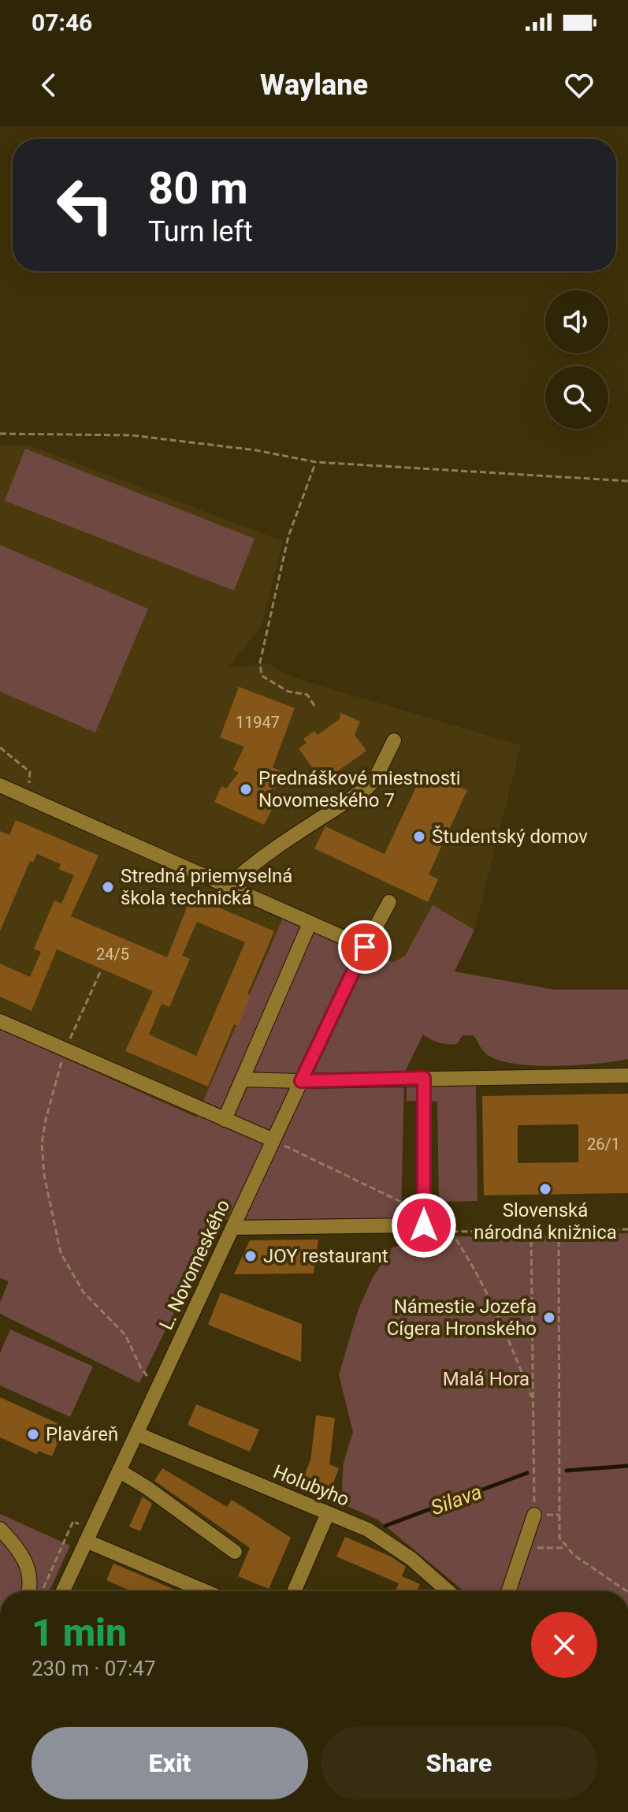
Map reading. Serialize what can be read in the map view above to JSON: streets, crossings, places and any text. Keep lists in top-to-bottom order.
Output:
{
  "streets": {
    "street": ["L. Novomeského", "Holubyho"]
  },
  "crossings": [
    ["L. Novomeského", "Holubyho"]
  ],
  "water": ["Silava"],
  "parks": ["Malá Hora"],
  "places": [
    "Prednáškové miestnosti Novomeského 7",
    "Študentský domov",
    "Stredná priemyselná škola technická",
    "Slovenská národná knižnica",
    "JOY restaurant",
    "Námestie Jozefa Cígera Hronského",
    "Plaváreň"
  ],
  "house_numbers": ["11947", "24/5", "26/1"],
  "page": {
    "status": "07:46",
    "header": "Waylane",
    "turn": ["80 m", "Turn left"],
    "heading": ["1 min", "230 m · 07:47"],
    "buttons": ["Exit", "Share"]
  }
}
